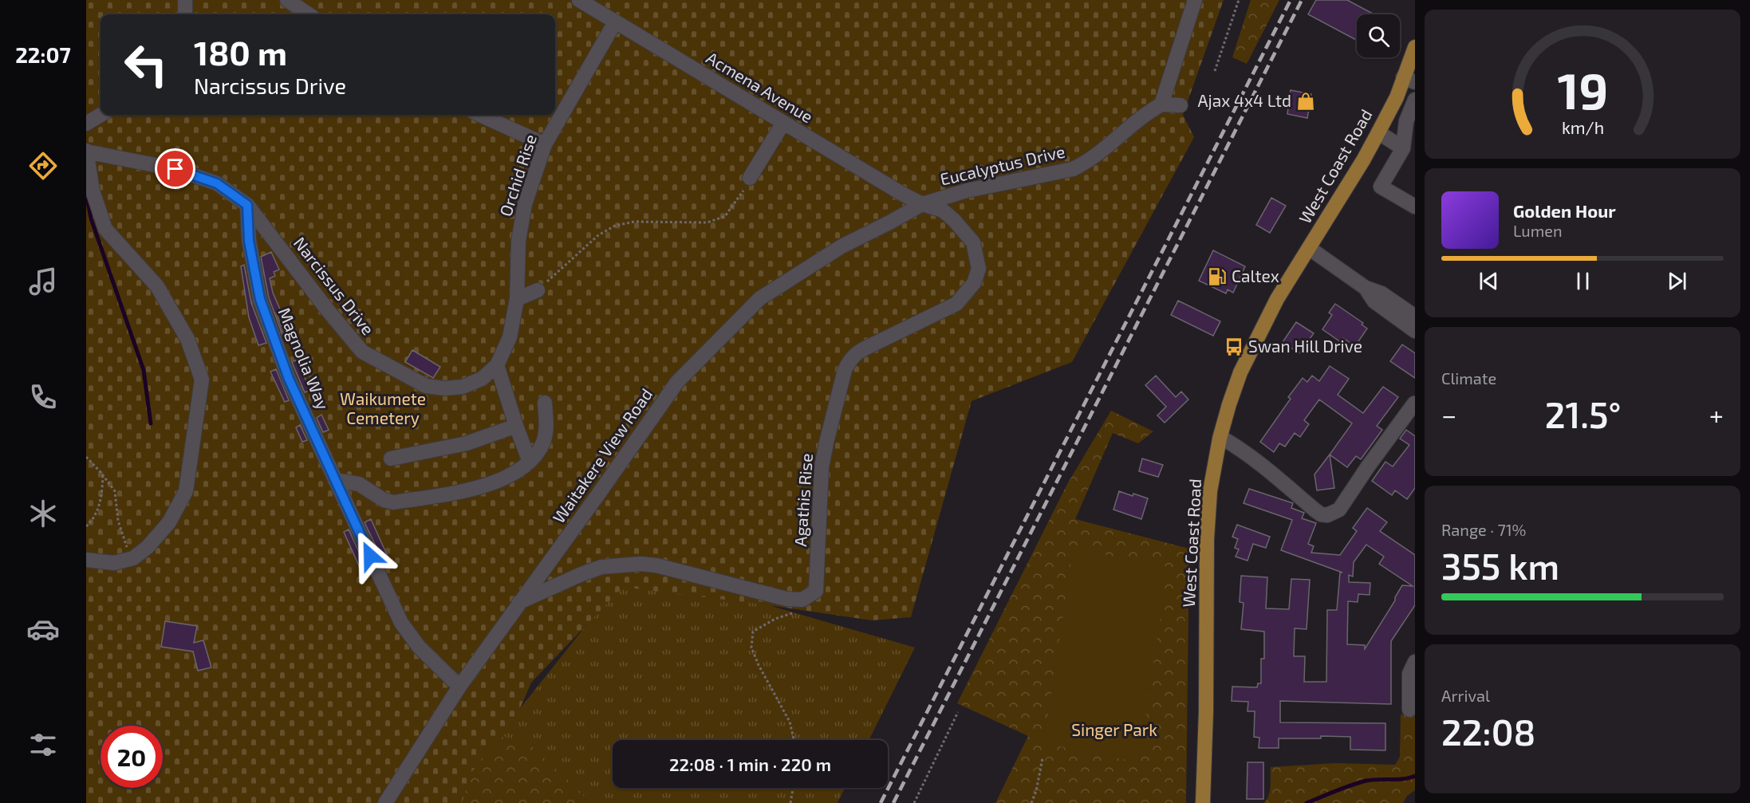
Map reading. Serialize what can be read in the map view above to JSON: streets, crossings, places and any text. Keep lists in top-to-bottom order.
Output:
{
  "streets": {
    "main road": ["West Coast Road"],
    "street": [
      "Acmena Avenue",
      "Eucalyptus Drive",
      "Orchid Rise",
      "Narcissus Drive",
      "Magnolia Way",
      "Waitakere View Road",
      "Agathis Rise"
    ]
  },
  "crossings": [
    ["Acmena Avenue", "Eucalyptus Drive"],
    ["Acmena Avenue", "Orchid Rise"],
    ["Acmena Avenue", "Waitakere View Road"],
    ["Acmena Avenue", "Agathis Rise"],
    ["Eucalyptus Drive", "Waitakere View Road"],
    ["Eucalyptus Drive", "Agathis Rise"],
    ["Orchid Rise", "Narcissus Drive"],
    ["Narcissus Drive", "Magnolia Way"],
    ["Magnolia Way", "Waitakere View Road"],
    ["Waitakere View Road", "Agathis Rise"]
  ],
  "parks": ["Waikumete Cemetery", "Singer Park"],
  "places": {
    "shop": ["Ajax 4x4 Ltd"],
    "fuel station": ["Caltex"],
    "bus stop": ["Swan Hill Drive"]
  },
  "page": {
    "tabs": "22:07",
    "turn": ["180 m", "Narcissus Drive"],
    "song": ["Golden Hour", "Lumen"],
    "tile": [
      "Climate",
      ["Range · 71%", "355 km"],
      ["Arrival", "22:08"]
    ],
    "heat": ["−", "21.5°", "+"],
    "limit": "20",
    "trip": "22:08 · 1 min · 220 m",
    "gauge": ["19", "km/h"]
  }
}
